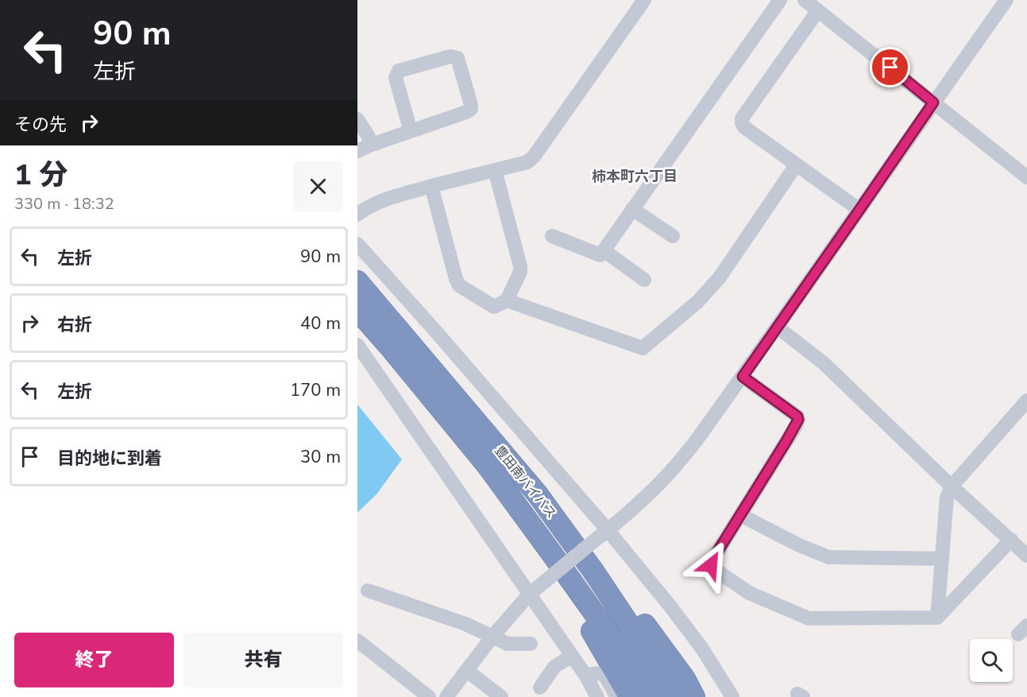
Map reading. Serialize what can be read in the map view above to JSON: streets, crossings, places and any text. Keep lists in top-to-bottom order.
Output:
{
  "streets": {
    "highway": ["豊田南バイパス"]
  },
  "districts": ["柿本町六丁目"],
  "page": {
    "turn": ["90 m", "左折"],
    "then": "その先",
    "heading": ["1 分", "330 m · 18:32"],
    "list": [
      {
        "name": "左折",
        "value": "90 m"
      },
      {
        "name": "右折",
        "value": "40 m"
      },
      {
        "name": "左折",
        "value": "170 m"
      },
      {
        "name": "目的地に到着",
        "value": "30 m"
      }
    ],
    "buttons": ["終了", "共有"]
  }
}
